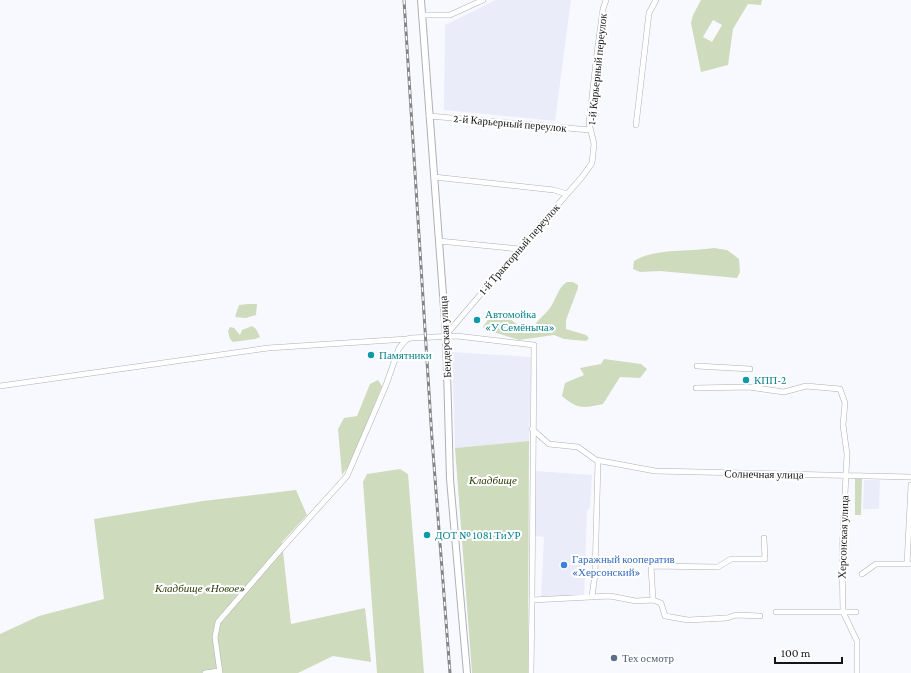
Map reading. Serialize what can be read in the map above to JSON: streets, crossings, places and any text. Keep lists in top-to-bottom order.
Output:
{
  "streets": {
    "main road": ["Бендерская улица"],
    "street": [
      "1-й Карьерный переулок",
      "2-й Карьерный переулок",
      "1-й Тракторный переулок",
      "Солнечная улица",
      "Херсонская улица"
    ]
  },
  "crossings": [
    ["1-й Карьерный переулок", "2-й Карьерный переулок"],
    ["1-й Карьерный переулок", "1-й Тракторный переулок"],
    ["2-й Карьерный переулок", "Бендерская улица"],
    ["1-й Тракторный переулок", "Бендерская улица"],
    ["Солнечная улица", "Херсонская улица"]
  ],
  "parks": ["Кладбище", "Кладбище «Новое»"],
  "places": [
    "Автомойка «У Семёныча»",
    "Памятники",
    "КПП-2",
    "ДОТ № 1081 ТиУР",
    "Гаражный кооператив «Херсонский»",
    "Тех осмотр"
  ],
  "scale_bar": "100 m"
}
